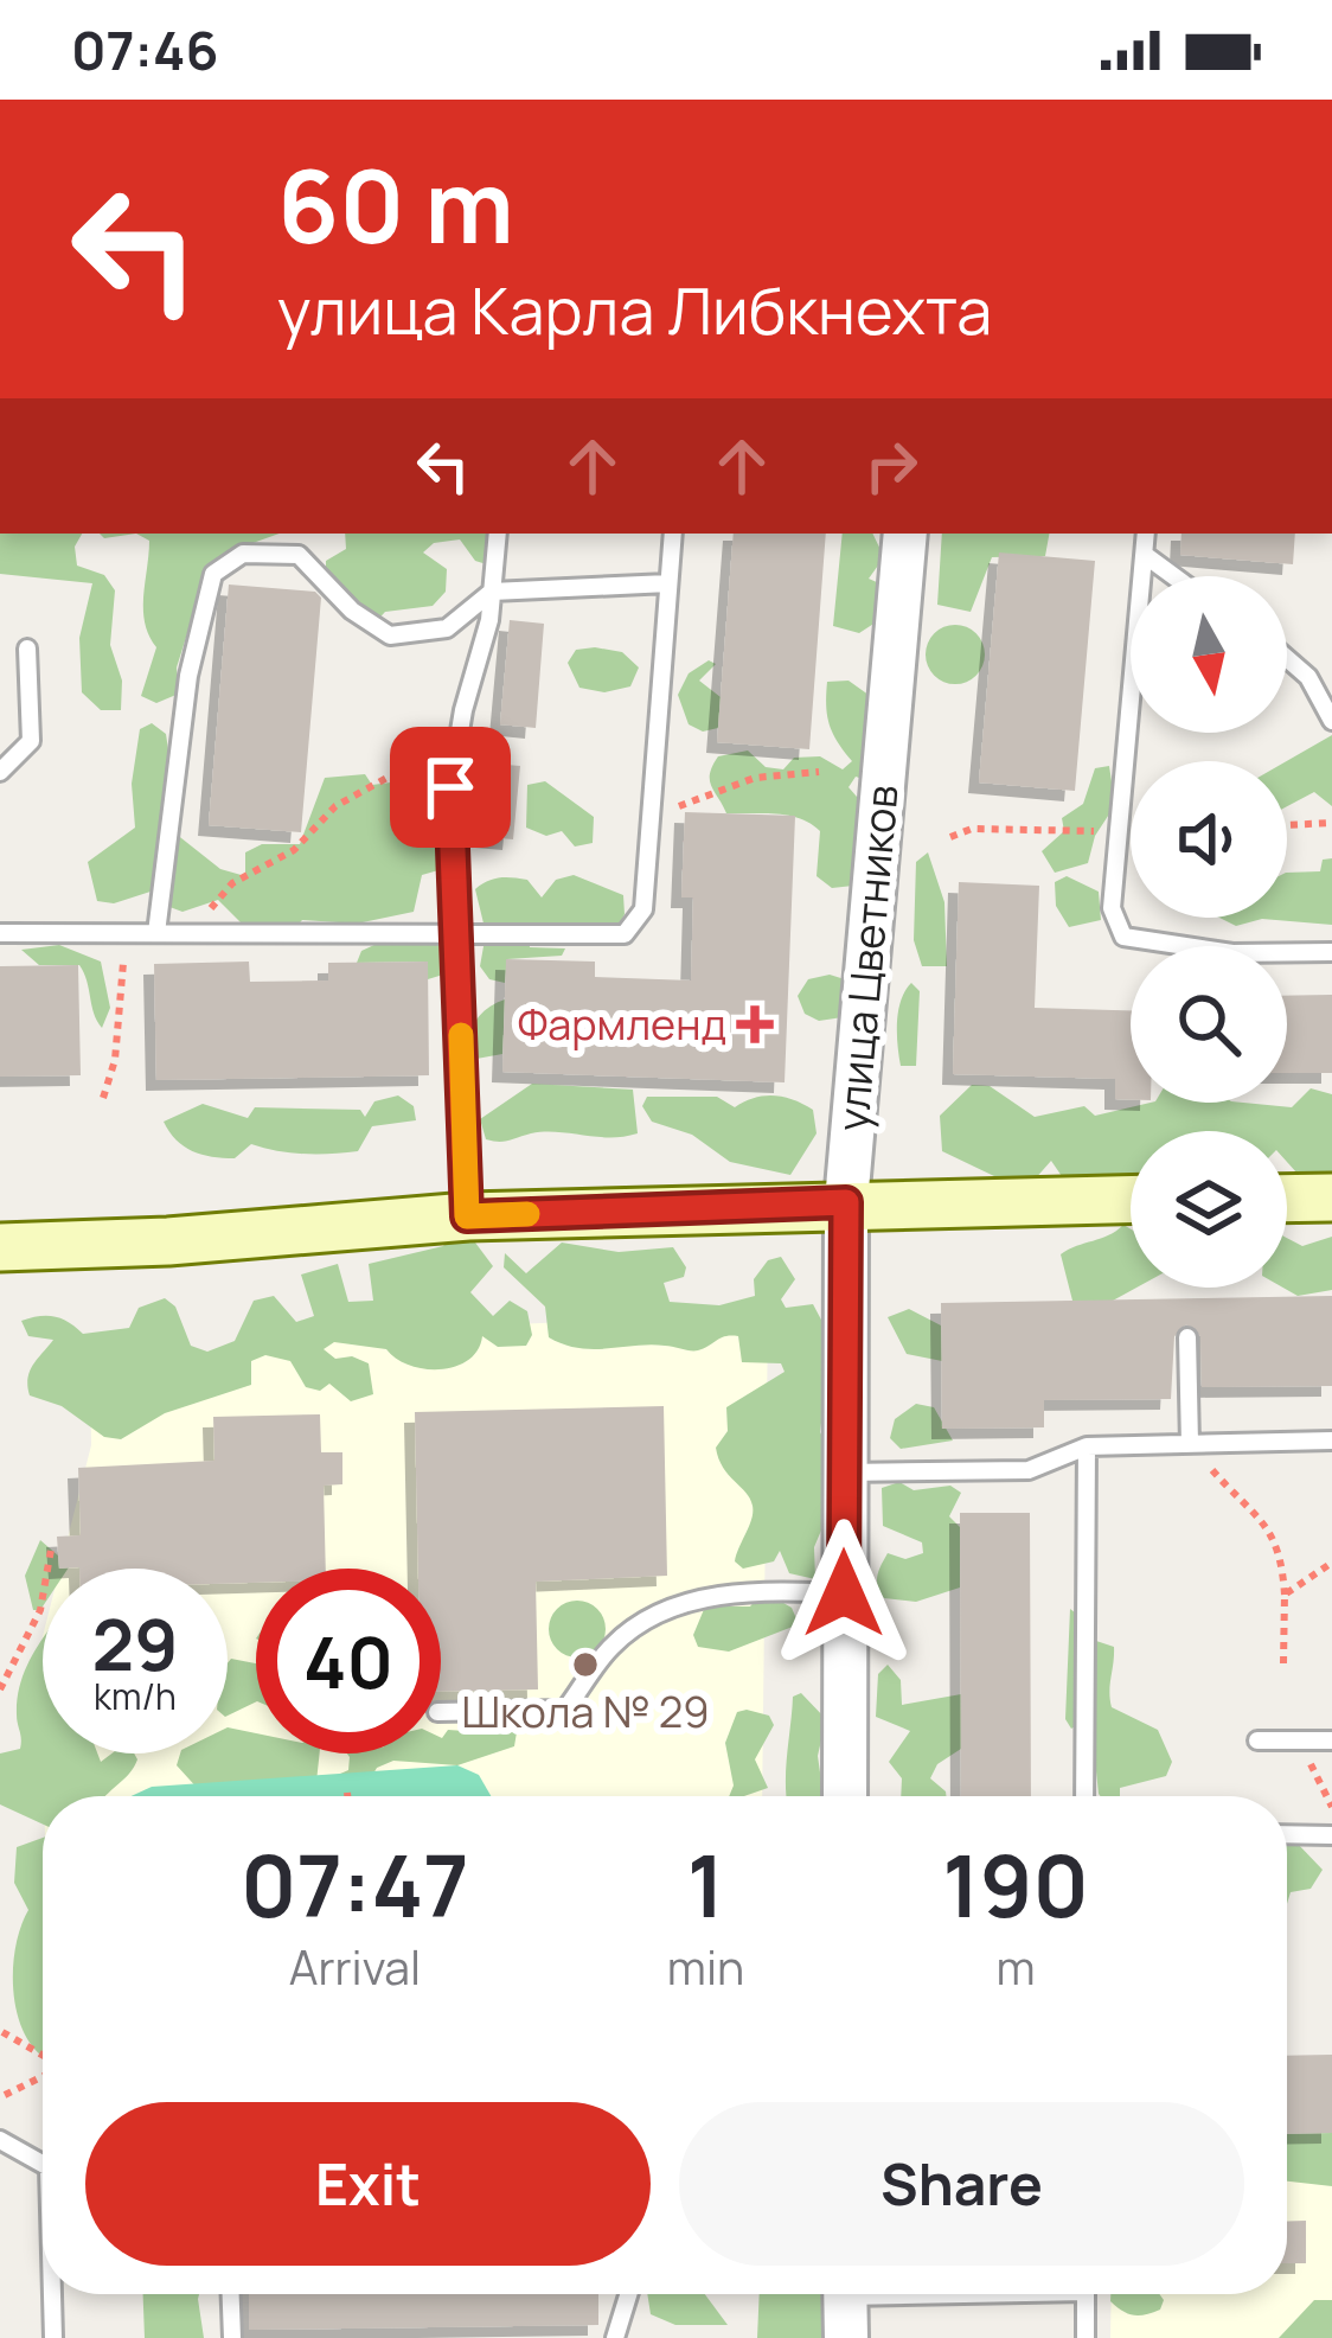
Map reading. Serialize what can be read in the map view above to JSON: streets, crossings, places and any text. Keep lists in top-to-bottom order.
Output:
{
  "streets": {
    "street": ["улица Цветников"]
  },
  "places": {
    "health": ["Фармленд"],
    "other": ["Школа № 29"]
  },
  "north": "bottom",
  "page": {
    "status": "07:46",
    "turn": ["60 m", "улица Карла Либкнехта"],
    "speed": "29 km/h",
    "limit": "40",
    "eta": [
      "07:47",
      "Arrival",
      "1",
      "min",
      "190",
      "m"
    ],
    "buttons": ["Exit", "Share"]
  }
}
